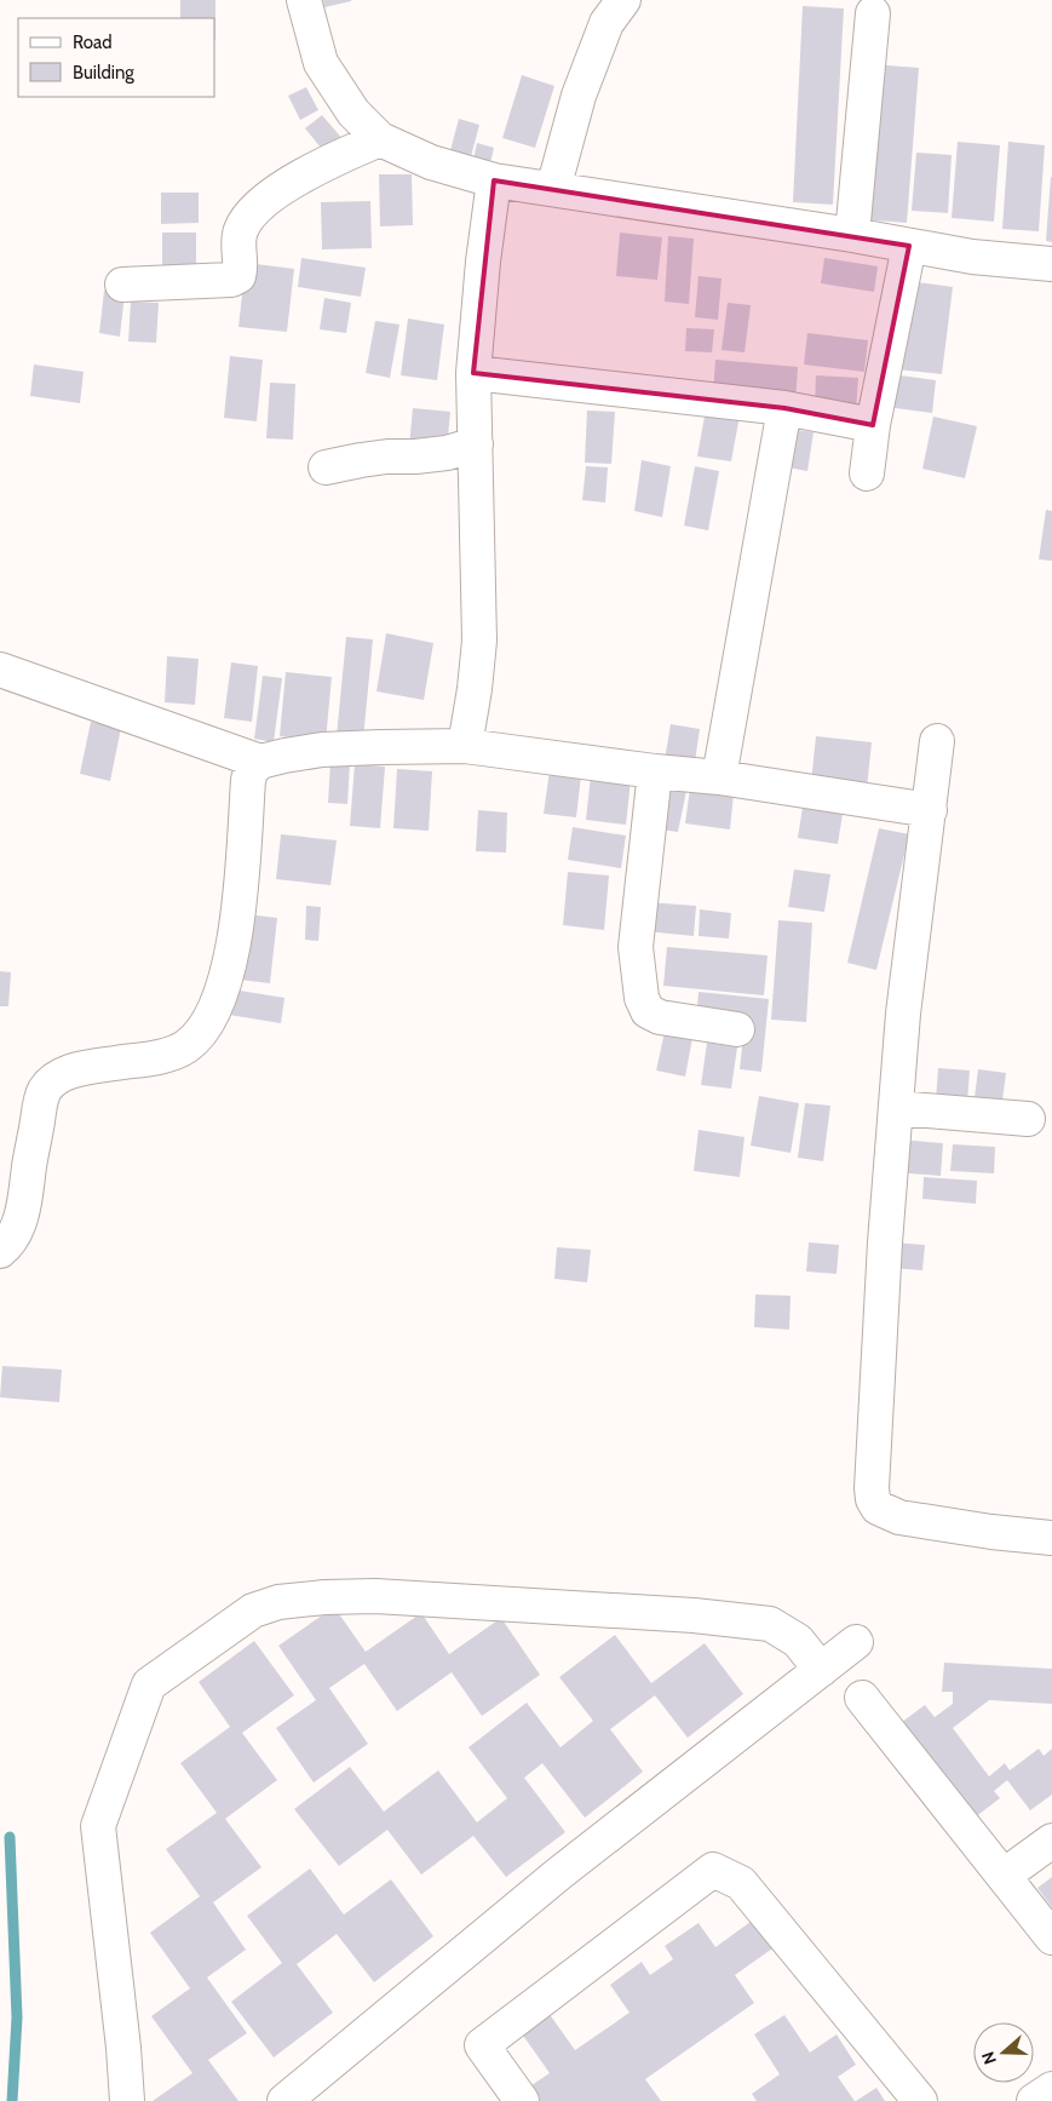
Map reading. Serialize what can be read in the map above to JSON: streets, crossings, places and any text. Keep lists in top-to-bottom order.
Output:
{
  "legend": ["Road", "Building"],
  "north": "left"
}
